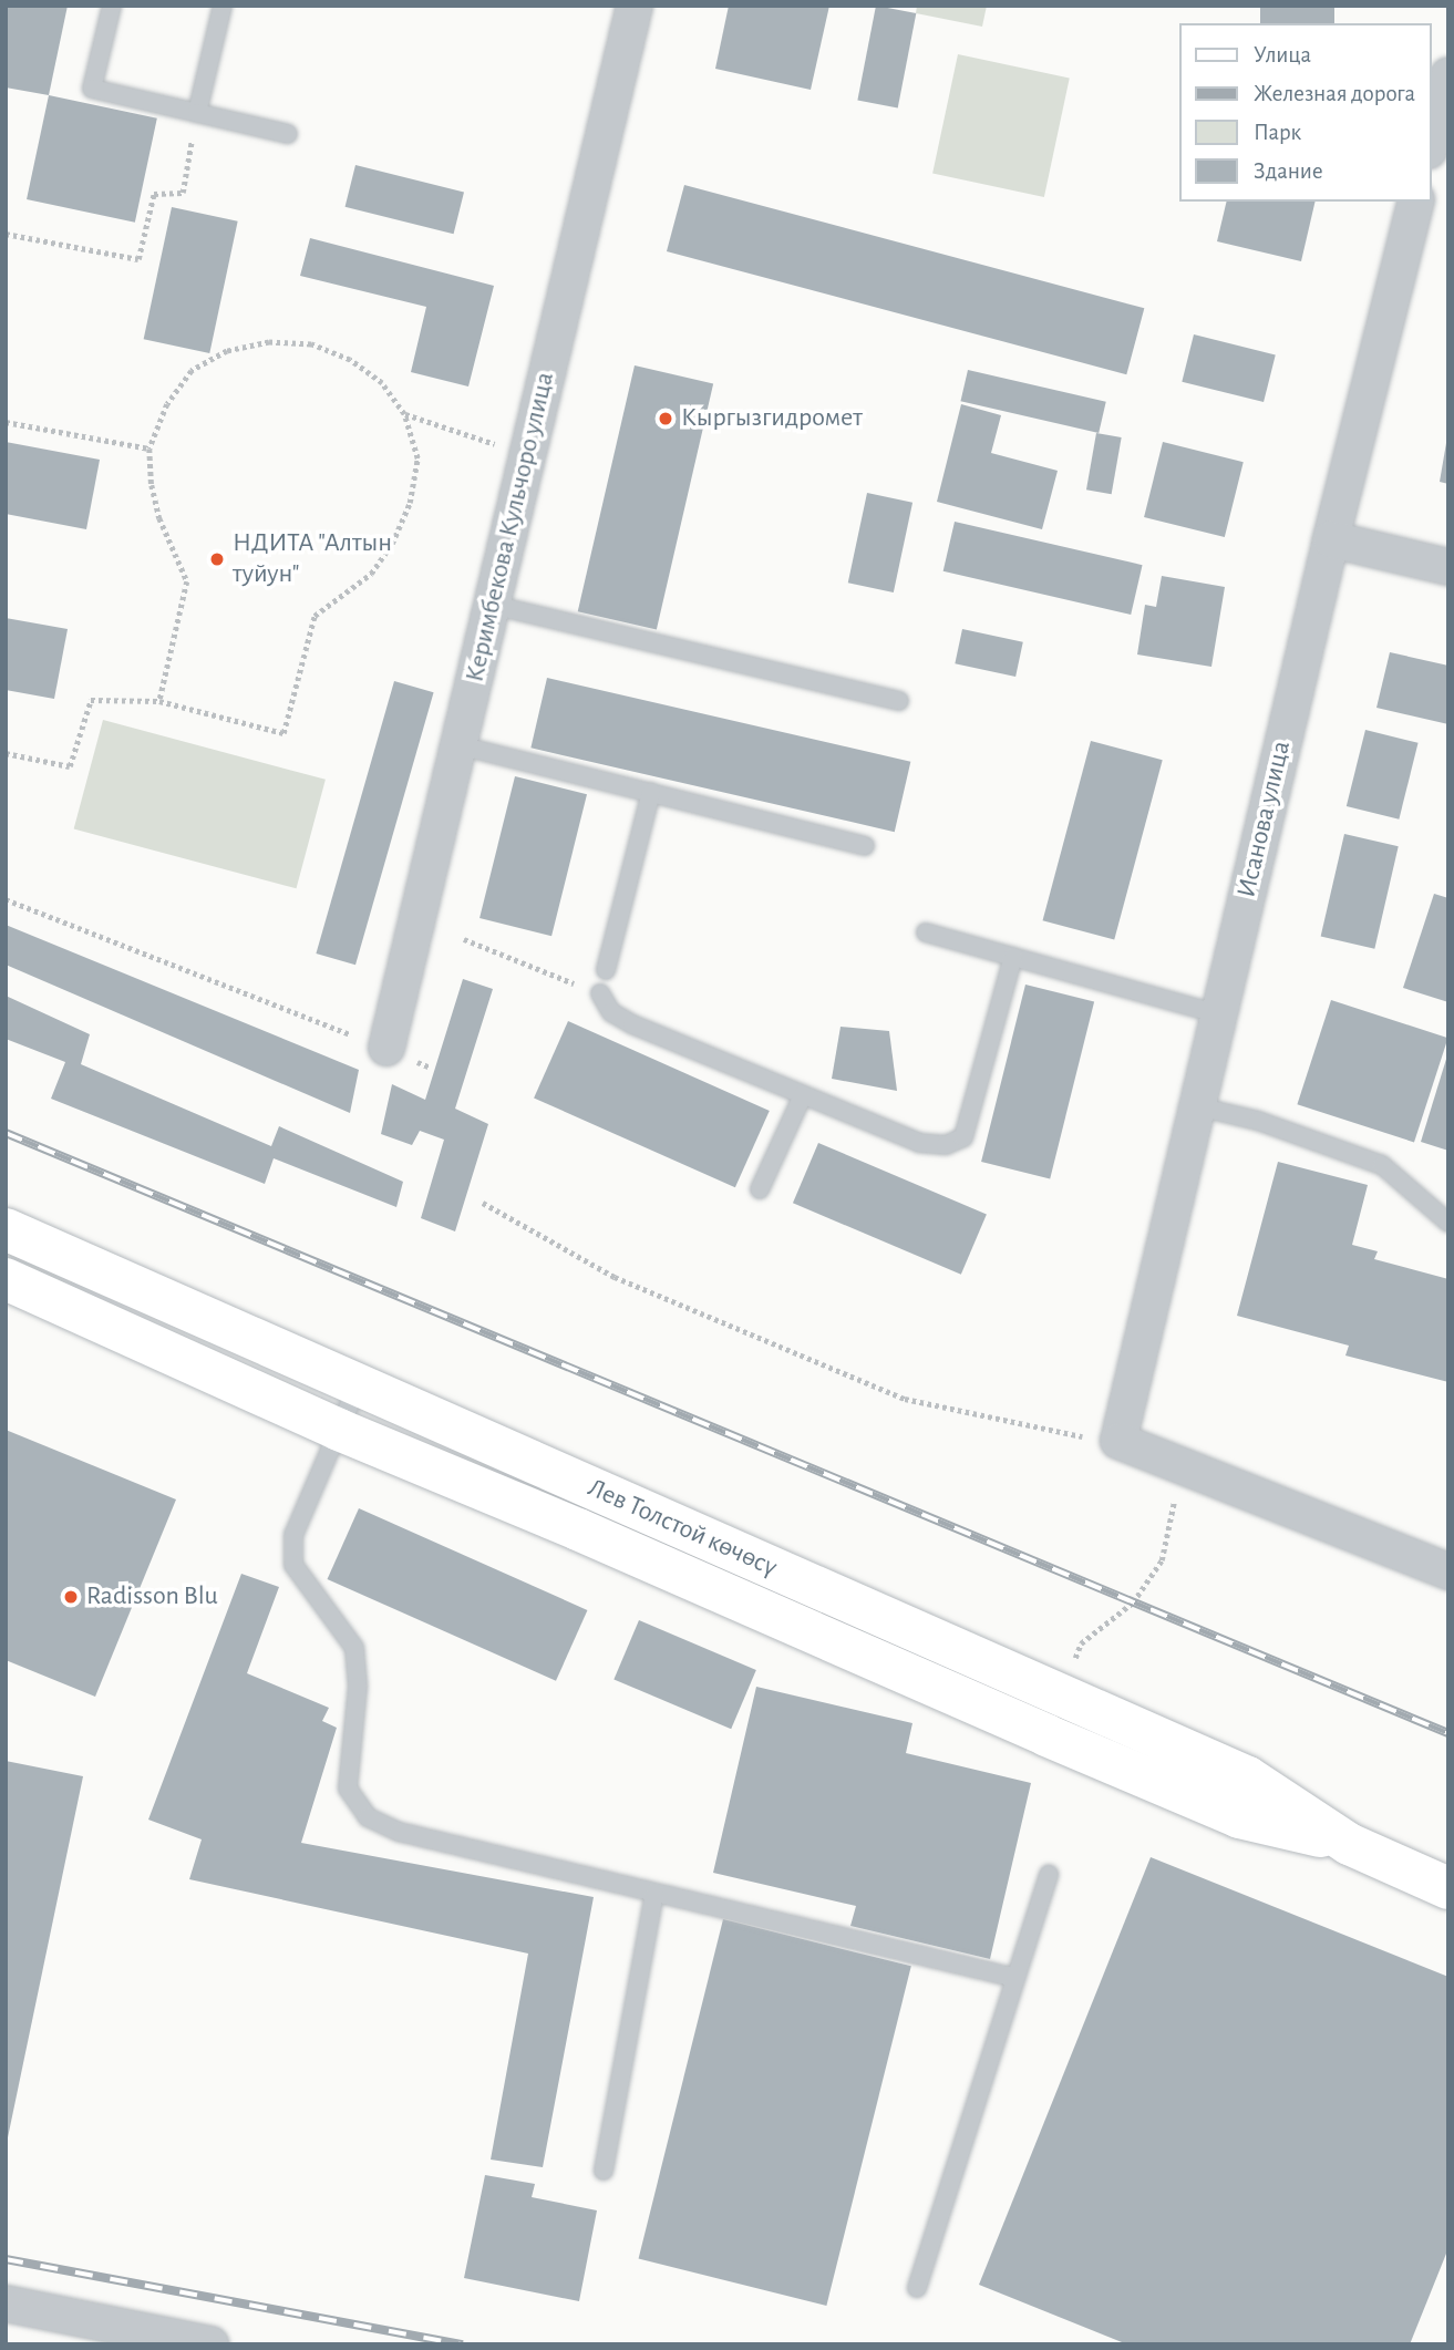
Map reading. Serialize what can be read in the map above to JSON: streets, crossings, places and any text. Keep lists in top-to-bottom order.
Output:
{
  "streets": {
    "main road": ["Лев Толстой көчөсү"],
    "street": ["Керимбекова Кульчоро улица", "Исанова улица"]
  },
  "places": ["Кыргызгидромет", "НДИТА \"Алтын туйун\"", "Radisson Blu"],
  "legend": [
    "Улица",
    "Железная дорога",
    "Парк",
    "Здание"
  ]
}
